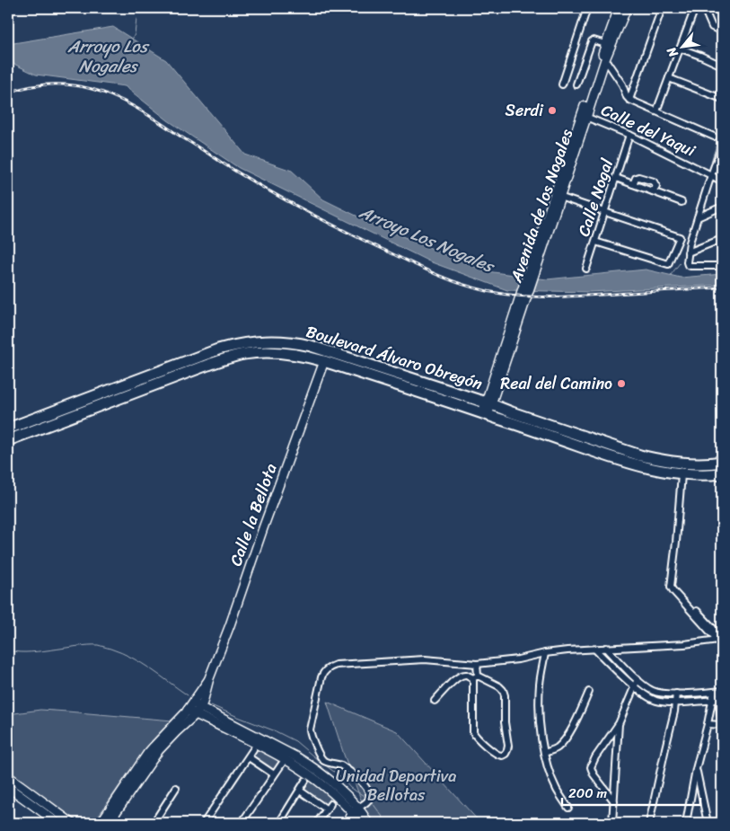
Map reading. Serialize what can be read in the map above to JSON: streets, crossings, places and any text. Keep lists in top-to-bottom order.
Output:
{
  "streets": {
    "highway": ["Boulevard Álvaro Obregón"],
    "street": [
      "Calle del Yaqui",
      "Calle Nogal",
      "Avenida de los Nogales",
      "Calle la Bellota"
    ]
  },
  "crossings": [
    ["Calle del Yaqui", "Calle Nogal"],
    ["Calle del Yaqui", "Avenida de los Nogales"],
    ["Avenida de los Nogales", "Boulevard Álvaro Obregón"],
    ["Boulevard Álvaro Obregón", "Calle la Bellota"]
  ],
  "water": ["Arroyo Los Nogales"],
  "parks": ["Unidad Deportiva Bellotas"],
  "places": ["Serdi", "Real del Camino"],
  "scale_bar": "200 m",
  "north": "bottom left"
}
